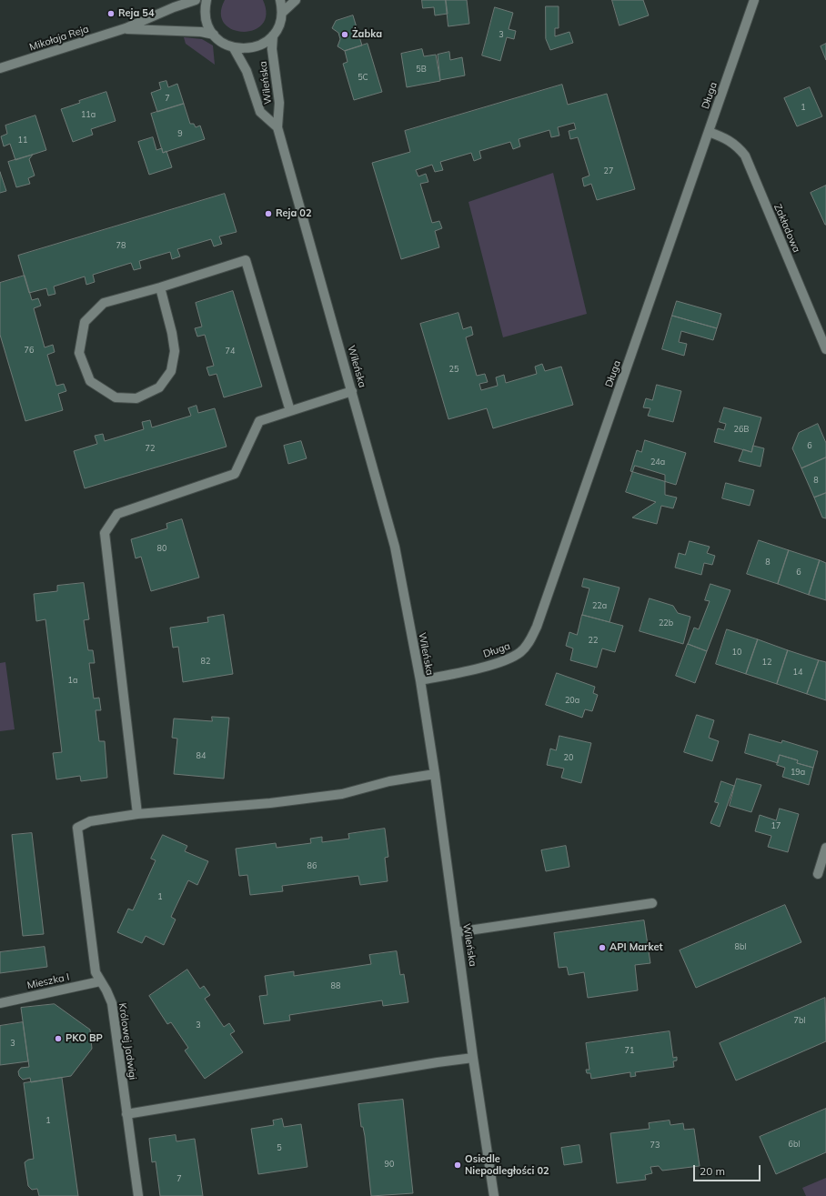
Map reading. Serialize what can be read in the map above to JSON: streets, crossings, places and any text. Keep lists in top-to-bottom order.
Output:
{
  "streets": {
    "street": [
      "Mikołaja Reja",
      "Wileńska",
      "Długa",
      "Zakładowa",
      "Mieszka I",
      "Królowej Jadwigi"
    ]
  },
  "crossings": [
    ["Wileńska", "Długa"],
    ["Długa", "Zakładowa"],
    ["Mieszka I", "Królowej Jadwigi"]
  ],
  "places": [
    "Reja 54",
    "Żabka",
    "Reja 02",
    "API Market",
    "PKO BP",
    "Osiedle Niepodległości 02"
  ],
  "house_numbers": [
    "3",
    "5B",
    "5C",
    "7",
    "1",
    "11a",
    "9",
    "11",
    "27",
    "78",
    "76",
    "74",
    "25",
    "26B",
    "6",
    "72",
    "24a",
    "8",
    "80",
    "8",
    "6",
    "22a",
    "22b",
    "22",
    "10",
    "82",
    "12",
    "14",
    "1a",
    "20a",
    "84",
    "20",
    "19a",
    "17",
    "86",
    "1",
    "8bl",
    "88",
    "7bl",
    "3",
    "3",
    "71",
    "1",
    "6bl",
    "73",
    "5",
    "90",
    "7"
  ],
  "scale_bar": "20 m"
}
